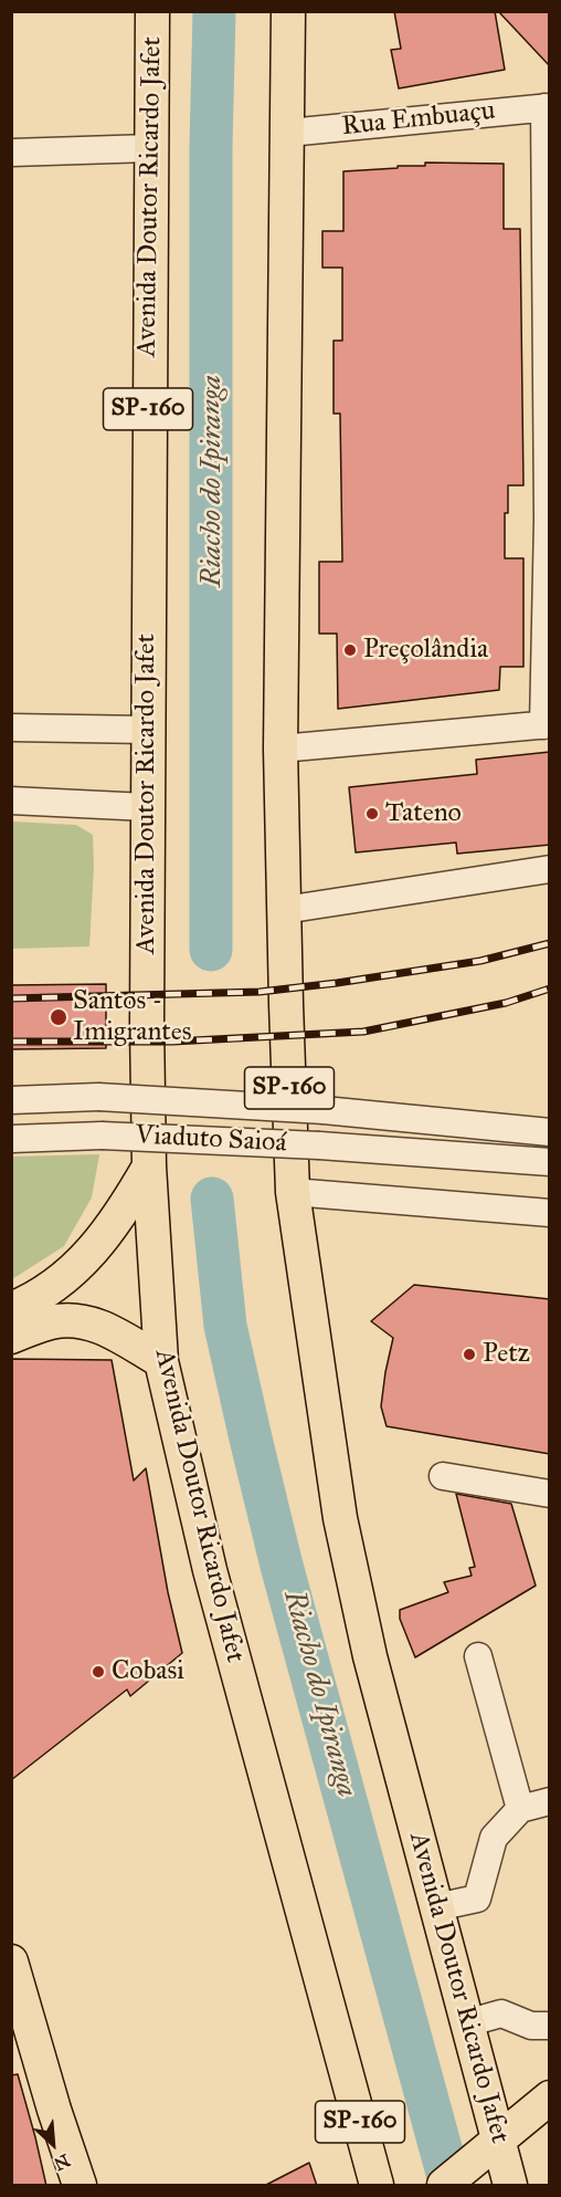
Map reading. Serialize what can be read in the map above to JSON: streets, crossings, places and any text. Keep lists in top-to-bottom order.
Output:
{
  "streets": {
    "main road": ["Avenida Doutor Ricardo Jafet", "SP-160"],
    "street": ["Rua Embuaçu", "Viaduto Saioá"]
  },
  "crossings": [
    ["Rua Embuaçu", "Avenida Doutor Ricardo Jafet"]
  ],
  "water": ["Riacho do Ipiranga"],
  "places": [
    "Preçolândia",
    "Tateno",
    "Santos - Imigrantes",
    "Petz",
    "Cobasi"
  ],
  "north": "bottom right"
}
